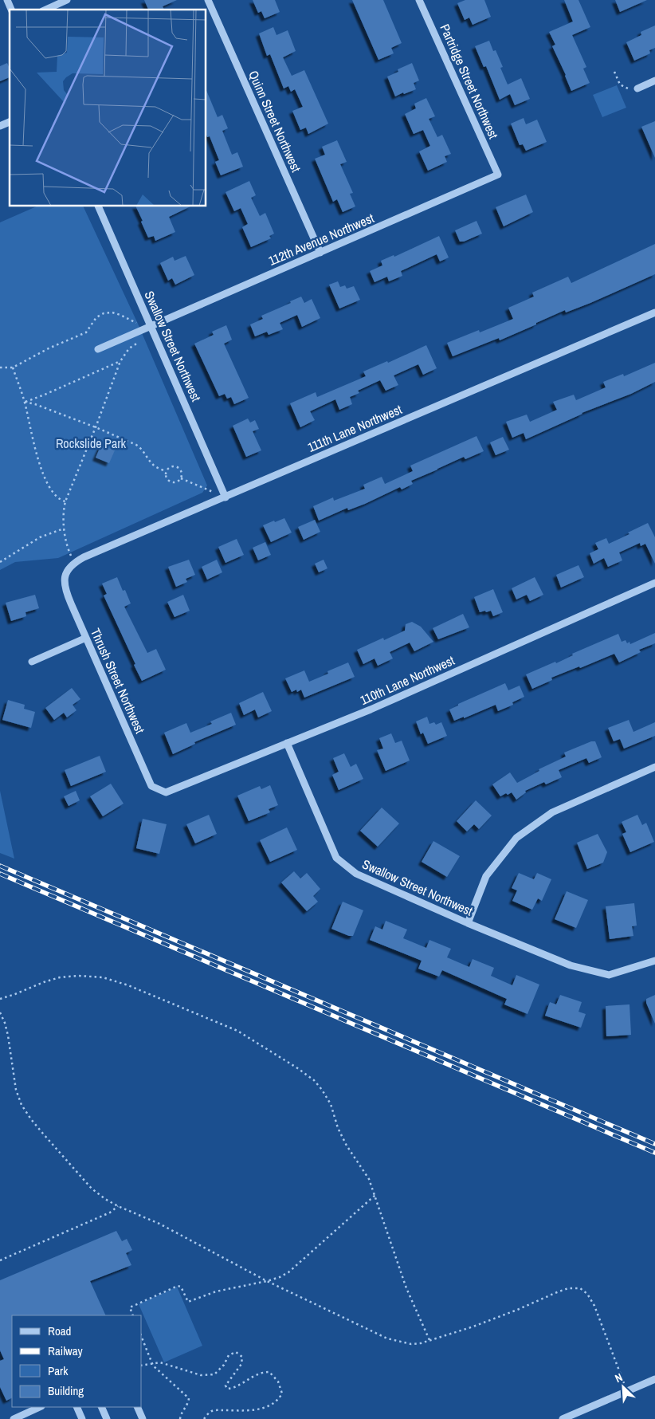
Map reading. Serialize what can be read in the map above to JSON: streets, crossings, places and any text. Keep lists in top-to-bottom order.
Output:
{
  "streets": {
    "street": [
      "Partridge Street Northwest",
      "Quinn Street Northwest",
      "112th Avenue Northwest",
      "Swallow Street Northwest",
      "111th Lane Northwest",
      "110th Lane Northwest",
      "Thrush Street Northwest"
    ]
  },
  "crossings": [
    ["Partridge Street Northwest", "112th Avenue Northwest"],
    ["Quinn Street Northwest", "112th Avenue Northwest"],
    ["112th Avenue Northwest", "Swallow Street Northwest"],
    ["Swallow Street Northwest", "111th Lane Northwest"],
    ["Swallow Street Northwest", "110th Lane Northwest"],
    ["111th Lane Northwest", "Thrush Street Northwest"],
    ["110th Lane Northwest", "Thrush Street Northwest"]
  ],
  "parks": ["Rockslide Park"],
  "legend": [
    "Road",
    "Railway",
    "Park",
    "Building"
  ],
  "north": "top left"
}
